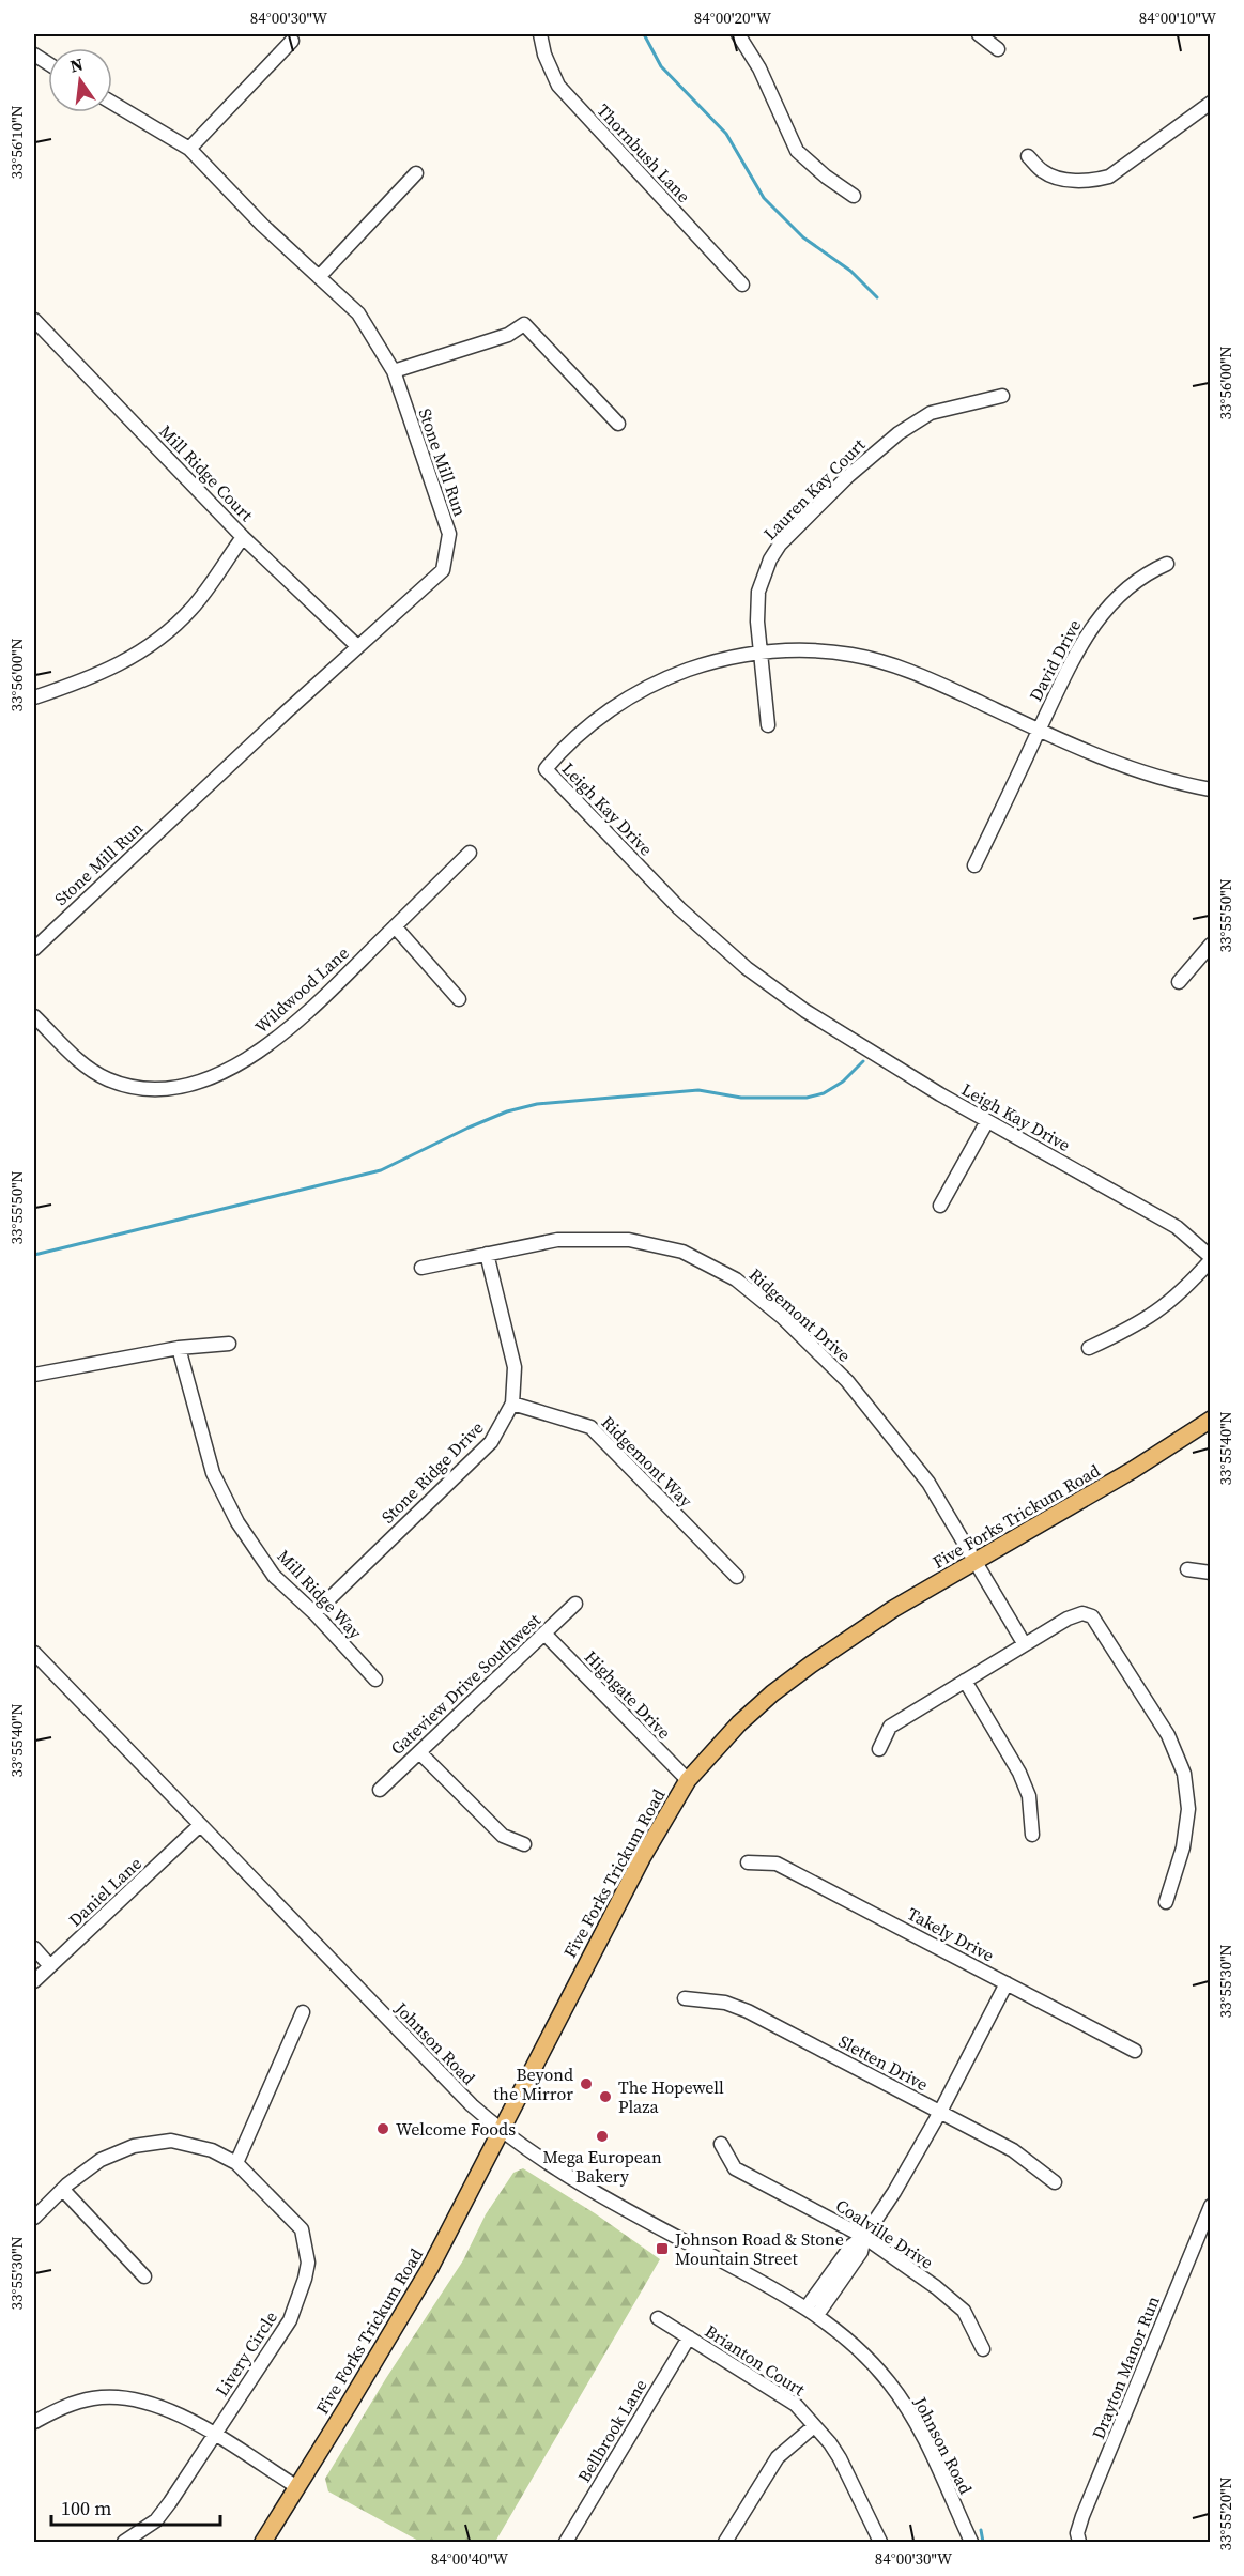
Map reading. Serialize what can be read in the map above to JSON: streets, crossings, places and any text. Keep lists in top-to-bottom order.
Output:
{
  "streets": {
    "main road": ["Five Forks Trickum Road"],
    "street": [
      "Thornbush Lane",
      "Stone Mill Run",
      "Mill Ridge Court",
      "Lauren Kay Court",
      "David Drive",
      "Leigh Kay Drive",
      "Wildwood Lane",
      "Ridgemont Drive",
      "Ridgemont Way",
      "Stone Ridge Drive",
      "Mill Ridge Way",
      "Gateview Drive Southwest",
      "Highgate Drive",
      "Daniel Lane",
      "Takely Drive",
      "Johnson Road",
      "Sletten Drive",
      "Coalville Drive",
      "Livery Circle",
      "Brianton Court",
      "Drayton Manor Run",
      "Bellbrook Lane"
    ]
  },
  "crossings": [
    ["Stone Mill Run", "Mill Ridge Court"],
    ["Lauren Kay Court", "Leigh Kay Drive"],
    ["David Drive", "Leigh Kay Drive"],
    ["Ridgemont Drive", "Stone Ridge Drive"],
    ["Ridgemont Drive", "Five Forks Trickum Road"],
    ["Ridgemont Way", "Stone Ridge Drive"],
    ["Stone Ridge Drive", "Mill Ridge Way"],
    ["Five Forks Trickum Road", "Highgate Drive"],
    ["Five Forks Trickum Road", "Johnson Road"],
    ["Gateview Drive Southwest", "Highgate Drive"],
    ["Daniel Lane", "Johnson Road"],
    ["Brianton Court", "Bellbrook Lane"]
  ],
  "places": {
    "other": [
      "Beyond the Mirror",
      "The Hopewell Plaza",
      "Welcome Foods",
      "Mega European Bakery"
    ],
    "transit": ["Johnson Road & Stone Mountain Street"]
  },
  "scale_bar": "100 m",
  "north": "top",
  "coordinates": [
    "84°00'30\"W",
    "84°00'20\"W",
    "84°00'10\"W",
    "33°56'10\"N",
    "33°56'00\"N",
    "33°55'50\"N",
    "33°55'40\"N",
    "33°55'30\"N",
    "33°55'20\"N",
    "84°00'40\"W"
  ]
}
